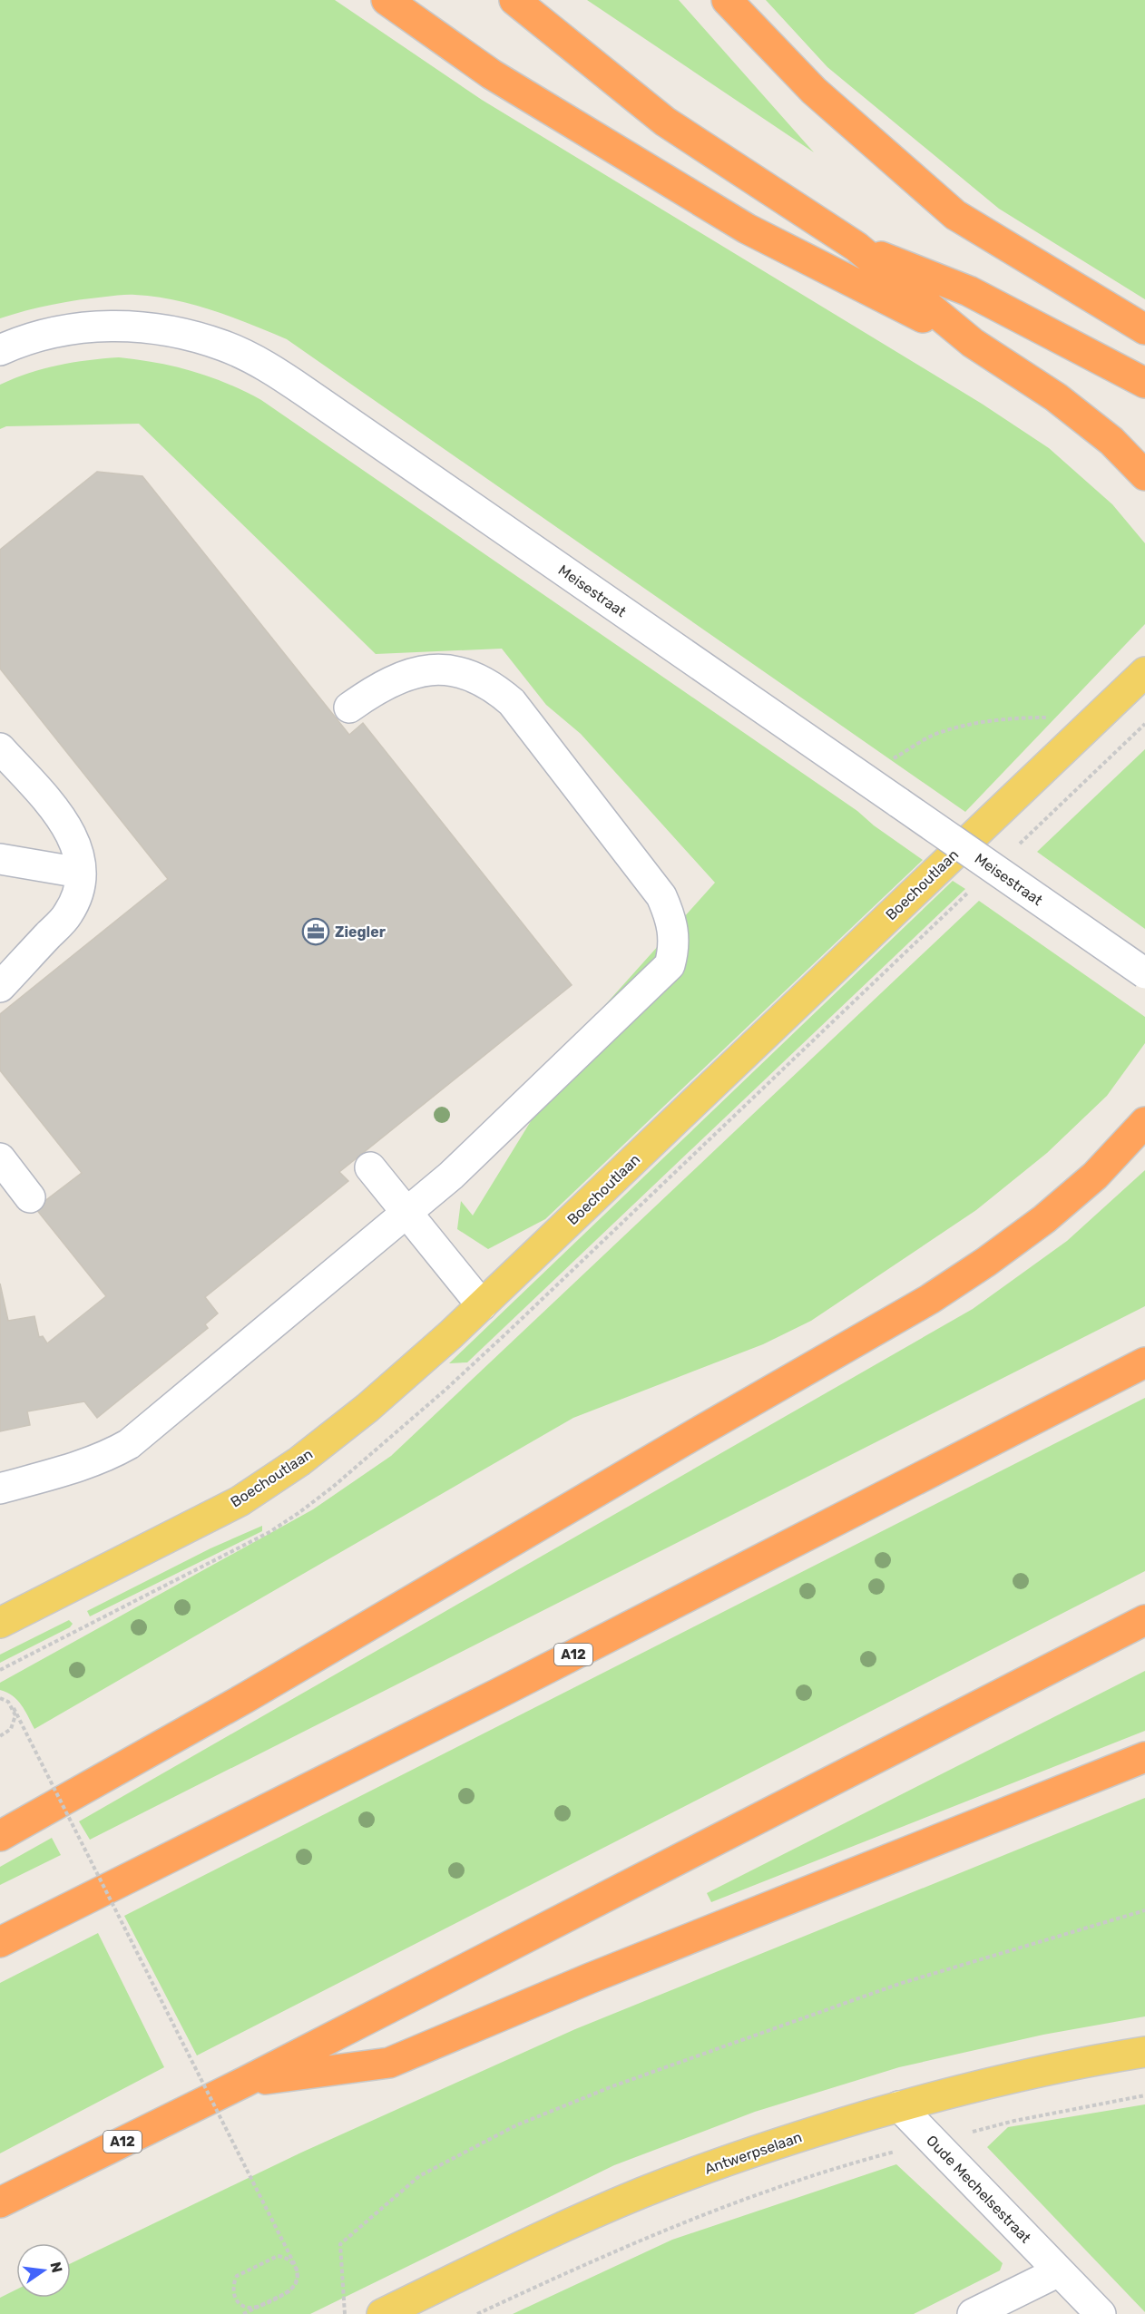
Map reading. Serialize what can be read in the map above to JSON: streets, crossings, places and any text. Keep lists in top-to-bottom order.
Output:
{
  "streets": {
    "highway": ["A12"],
    "main road": ["Boechoutlaan", "Antwerpselaan"],
    "street": ["Meisestraat", "Oude Mechelsestraat"]
  },
  "crossings": [
    ["Antwerpselaan", "Oude Mechelsestraat"]
  ],
  "places": {
    "office": ["Ziegler"]
  },
  "north": "right"
}
